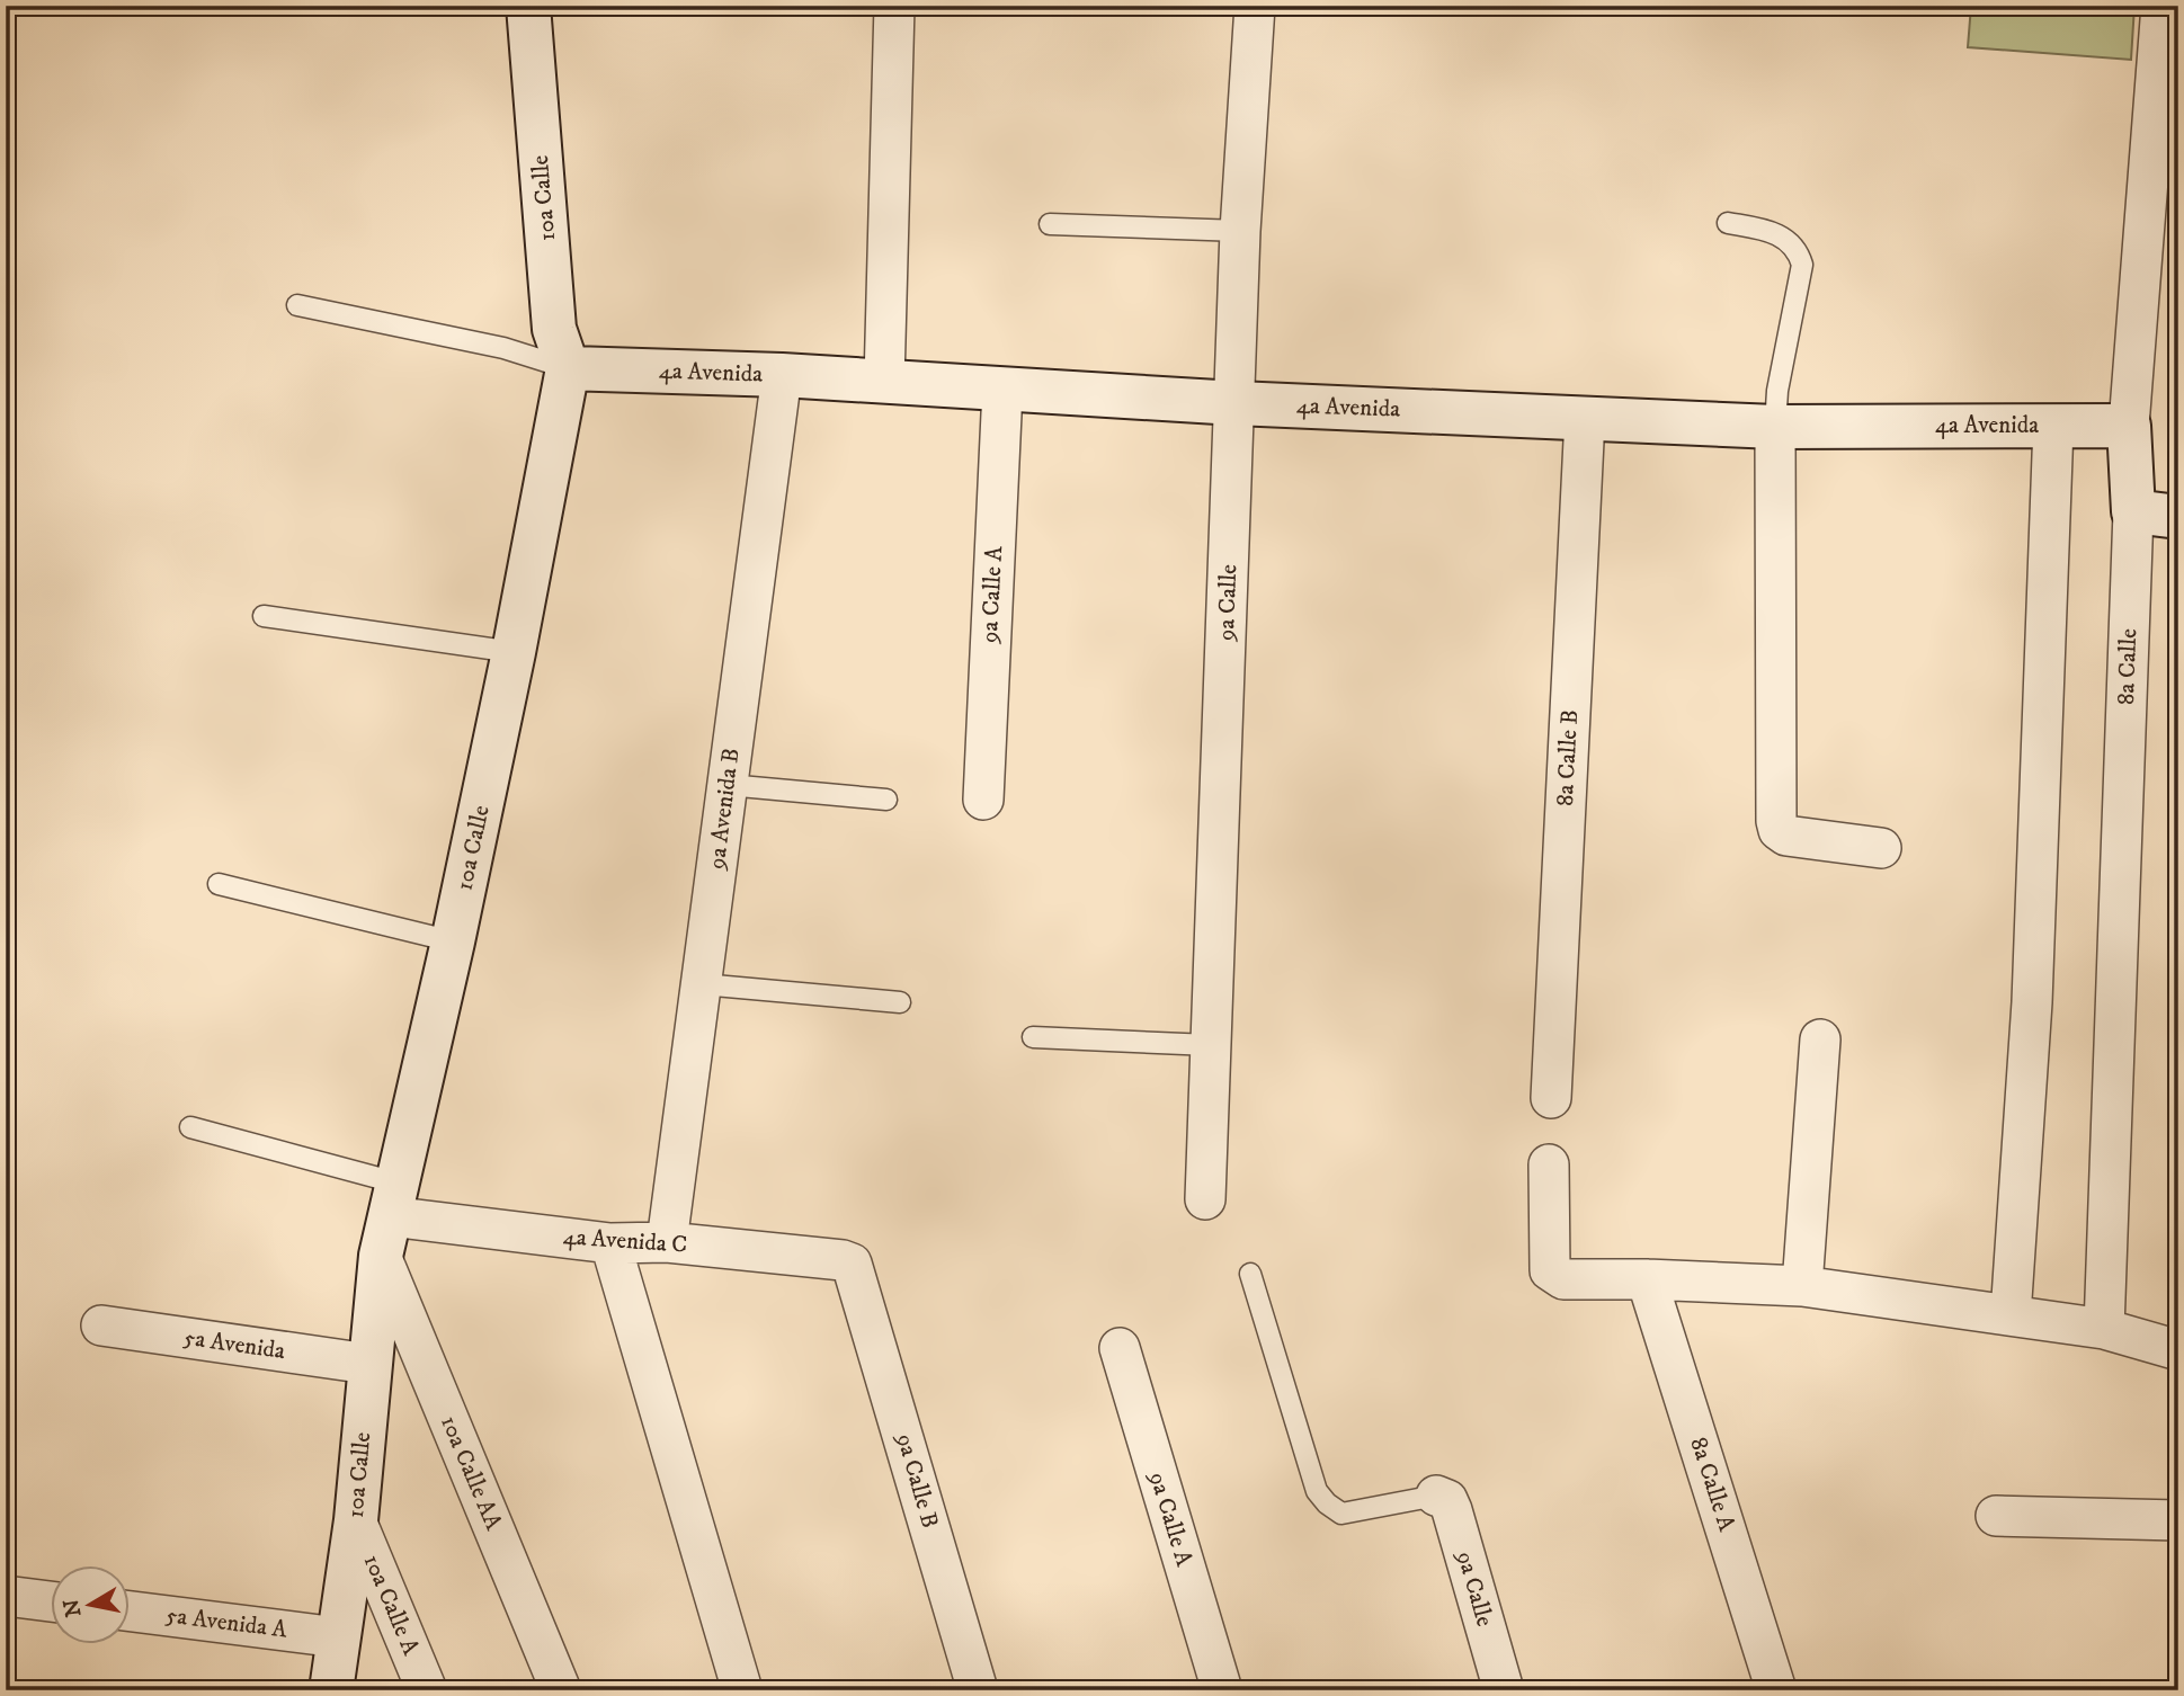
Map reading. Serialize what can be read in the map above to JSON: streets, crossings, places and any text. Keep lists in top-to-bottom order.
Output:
{
  "streets": {
    "street": [
      "10a Calle",
      "4a Avenida",
      "9a Calle A",
      "9a Calle",
      "8a Calle",
      "8a Calle B",
      "9a Avenida B",
      "4a Avenida C",
      "5a Avenida",
      "10a Calle AA",
      "9a Calle B",
      "8a Calle A",
      "10a Calle A",
      "5a Avenida A"
    ]
  },
  "crossings": [
    ["10a Calle", "4a Avenida"],
    ["10a Calle", "4a Avenida C"],
    ["10a Calle", "5a Avenida"],
    ["10a Calle", "10a Calle AA"],
    ["10a Calle", "10a Calle A"],
    ["10a Calle", "5a Avenida A"],
    ["4a Avenida", "9a Calle A"],
    ["4a Avenida", "9a Calle"],
    ["4a Avenida", "8a Calle"],
    ["4a Avenida", "8a Calle B"],
    ["4a Avenida", "9a Avenida B"],
    ["9a Avenida B", "4a Avenida C"],
    ["4a Avenida C", "10a Calle AA"],
    ["4a Avenida C", "9a Calle B"]
  ],
  "north": "left"
}
